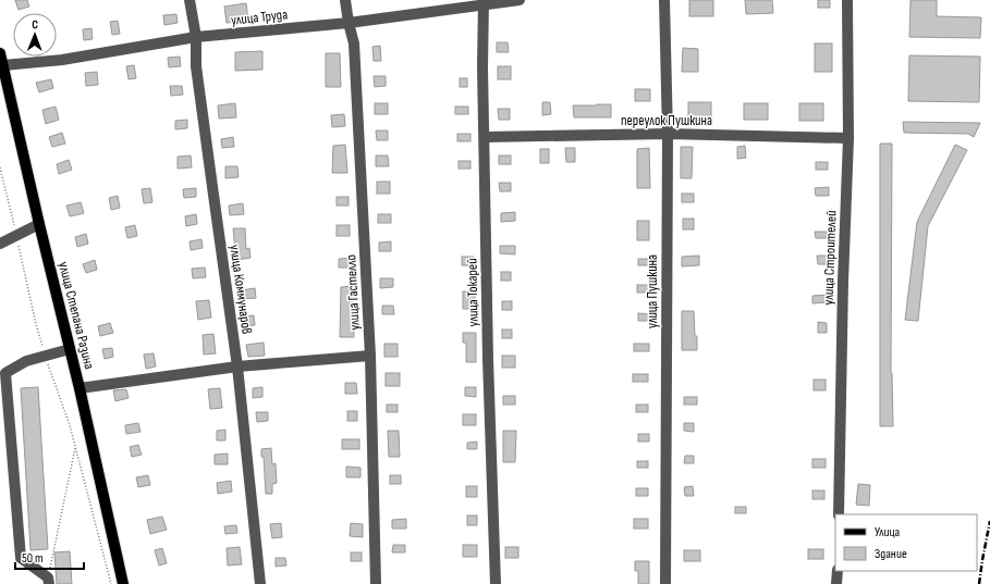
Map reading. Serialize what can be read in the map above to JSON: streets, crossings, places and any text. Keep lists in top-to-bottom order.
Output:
{
  "streets": {
    "main road": ["улица Степана Разина"],
    "street": [
      "улица Труда",
      "переулок Пушкина",
      "улица Строителей",
      "улица Коммунаров",
      "улица Пушкина",
      "улица Гастелло",
      "улица Токарей"
    ]
  },
  "crossings": [
    ["улица Труда", "улица Коммунаров"],
    ["улица Труда", "улица Гастелло"],
    ["улица Труда", "улица Токарей"],
    ["улица Труда", "улица Степана Разина"],
    ["переулок Пушкина", "улица Строителей"],
    ["переулок Пушкина", "улица Пушкина"],
    ["переулок Пушкина", "улица Токарей"]
  ],
  "legend": ["Улица", "Здание"],
  "scale_bar": "50 m",
  "north": "top"
}
